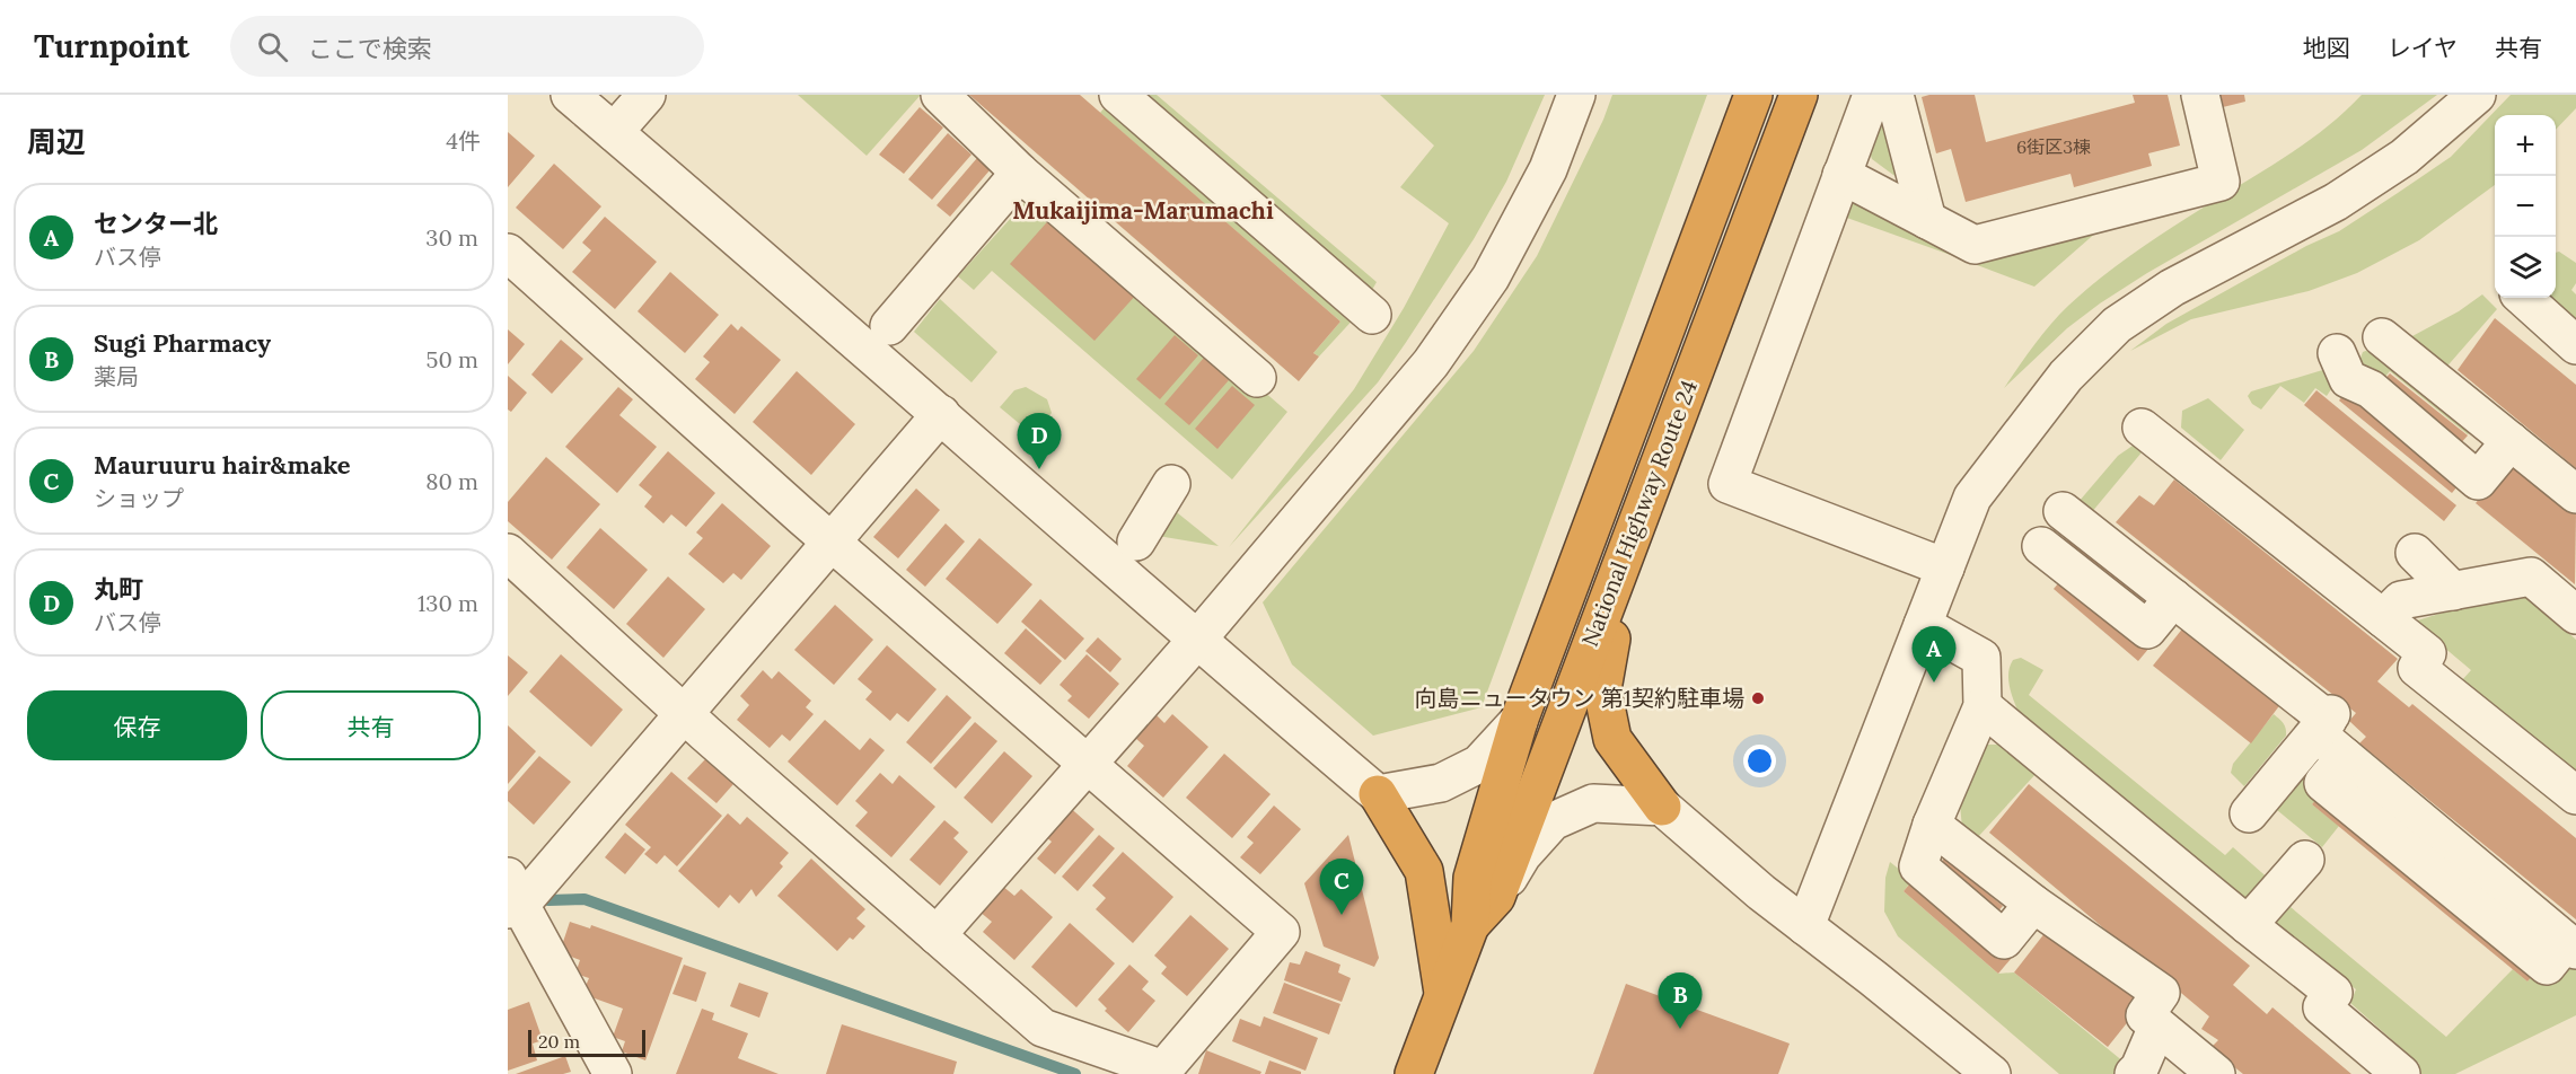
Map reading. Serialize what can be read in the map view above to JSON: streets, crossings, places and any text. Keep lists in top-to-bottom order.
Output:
{
  "streets": {
    "highway": ["National Highway Route 24"]
  },
  "districts": ["Mukaijima-Marumachi"],
  "places": ["向島ニュータウン 第1契約駐車場"],
  "house_numbers": ["6街区3棟"],
  "scale_bar": "20 m",
  "page": {
    "header": "Turnpoint",
    "search": "ここで検索",
    "nav": ["地図", "レイヤ", "共有"],
    "heading": ["周辺", "4件"],
    "map_buttons": ["+", "−"],
    "list": [
      {
        "mark": "A",
        "name": "センター北",
        "note": "バス停",
        "value": "30 m"
      },
      {
        "mark": "B",
        "name": "Sugi Pharmacy",
        "note": "薬局",
        "value": "50 m"
      },
      {
        "mark": "C",
        "name": "Mauruuru hair&make",
        "note": "ショップ",
        "value": "80 m"
      },
      {
        "mark": "D",
        "name": "丸町",
        "note": "バス停",
        "value": "130 m"
      }
    ],
    "pins": [
      "D",
      "A",
      "C",
      "B"
    ],
    "buttons": ["保存", "共有"],
    "scale": "20 m"
  }
}
